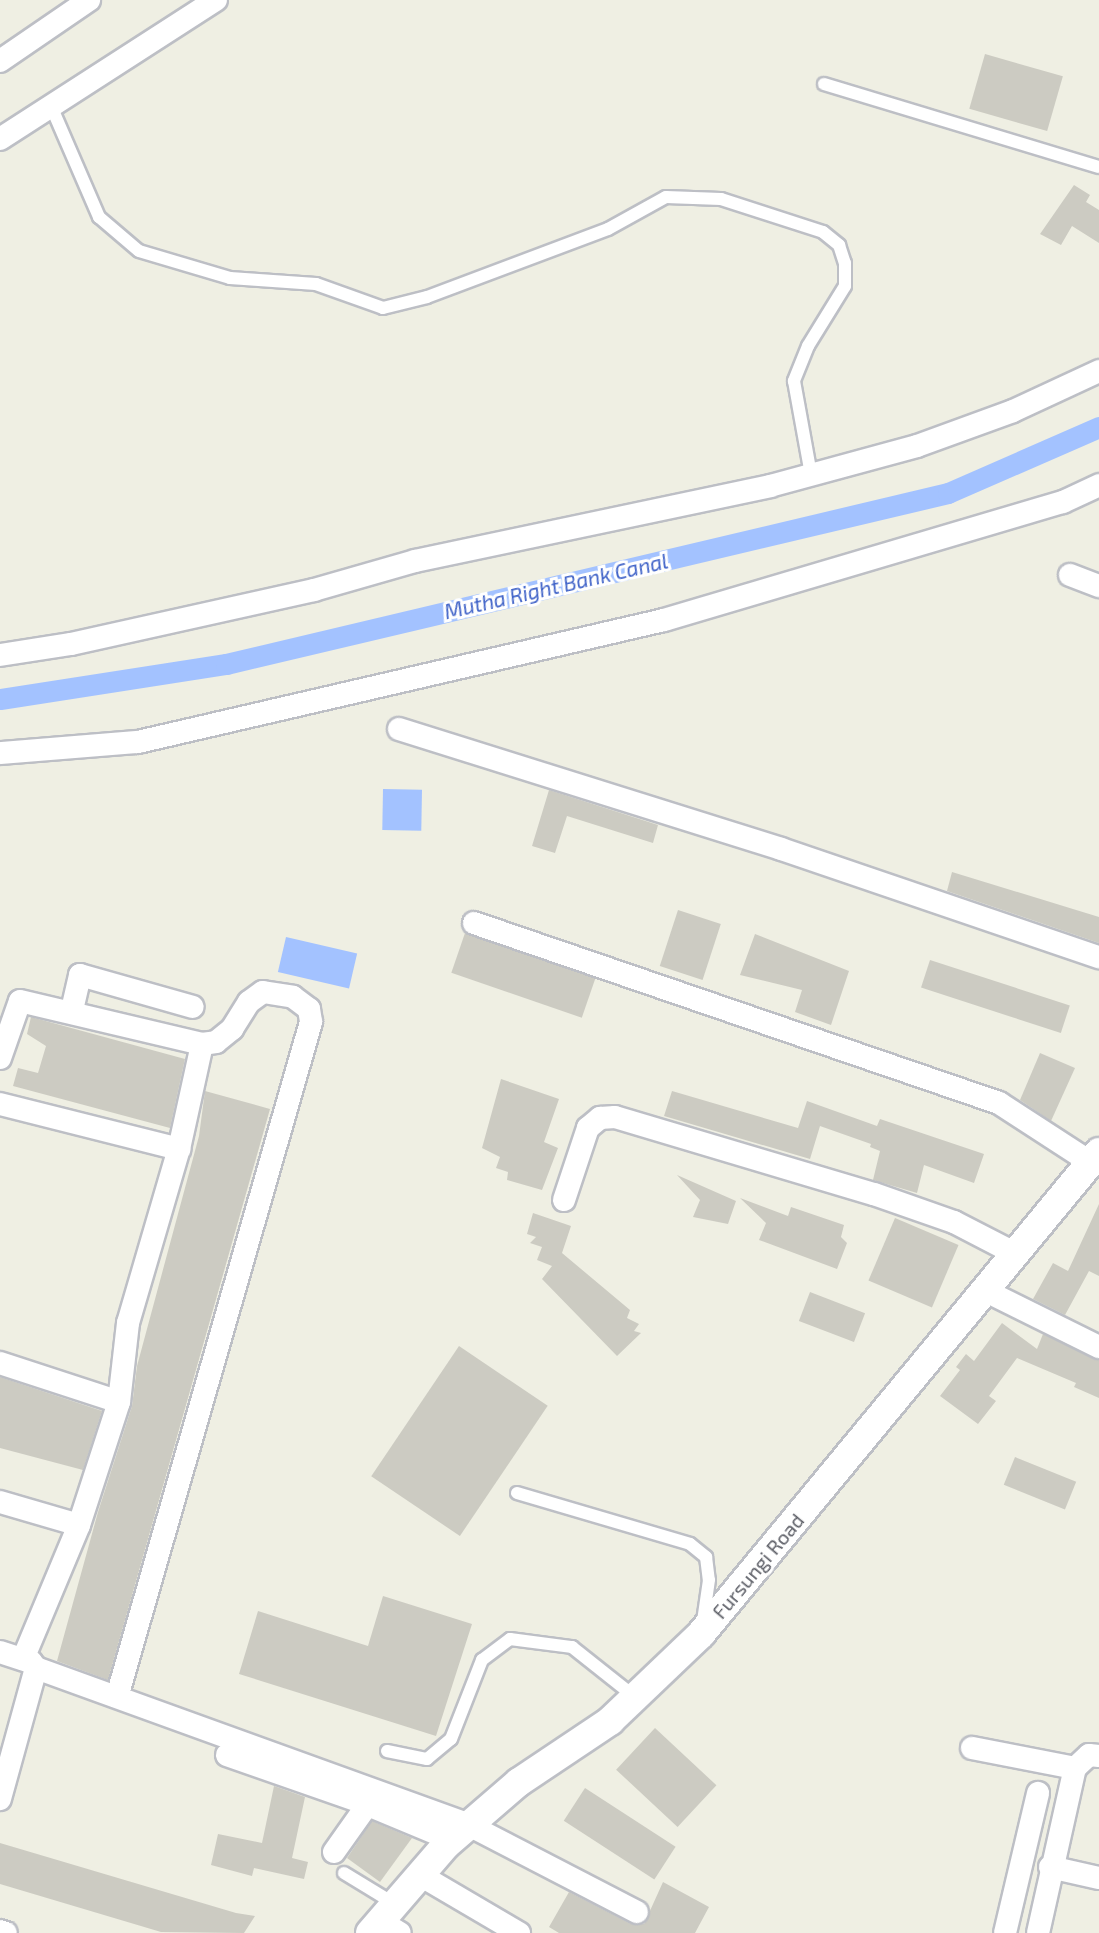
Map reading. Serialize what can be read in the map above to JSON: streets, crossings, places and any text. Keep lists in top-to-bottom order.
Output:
{
  "streets": {
    "street": ["Fursungi Road"]
  },
  "water": ["Mutha Right Bank Canal"]
}
